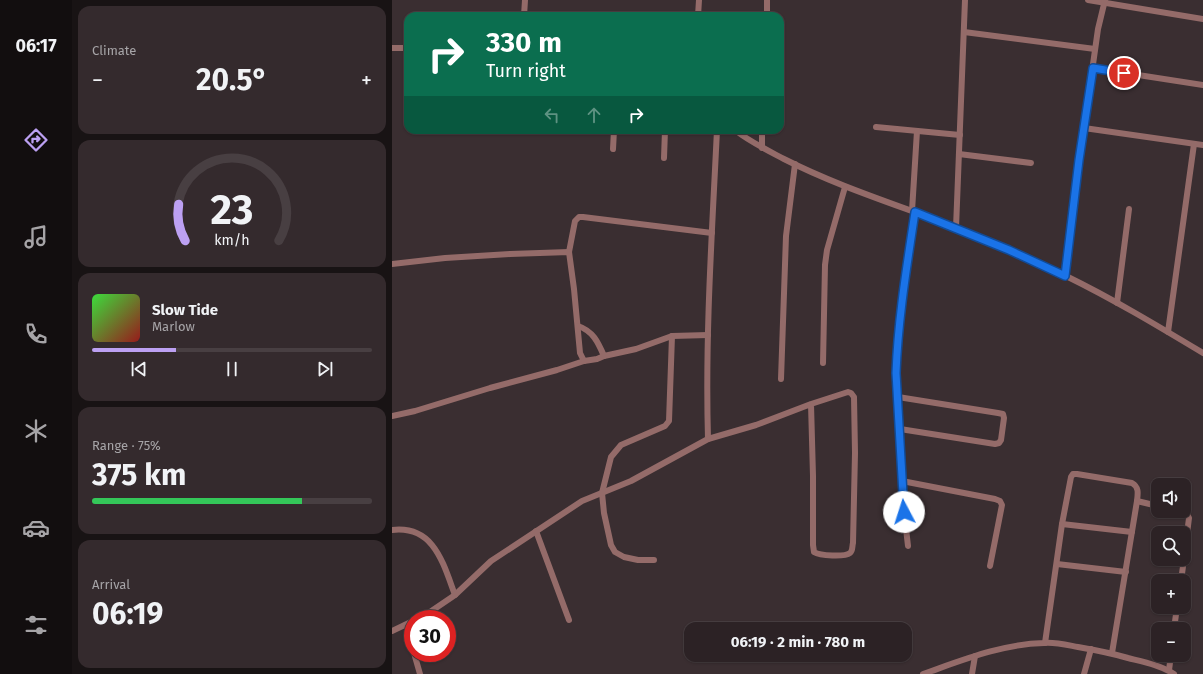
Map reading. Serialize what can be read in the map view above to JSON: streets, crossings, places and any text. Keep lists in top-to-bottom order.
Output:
{
  "page": {
    "tabs": "06:17",
    "tile": [
      "Climate",
      ["Range · 75%", "375 km"],
      ["Arrival", "06:19"]
    ],
    "turn": ["330 m", "Turn right"],
    "heat": ["−", "20.5°", "+"],
    "song": ["Slow Tide", "Marlow"],
    "map_buttons": ["+", "−"],
    "limit": "30",
    "trip": "06:19 · 2 min · 780 m",
    "gauge": ["23", "km/h"]
  }
}
